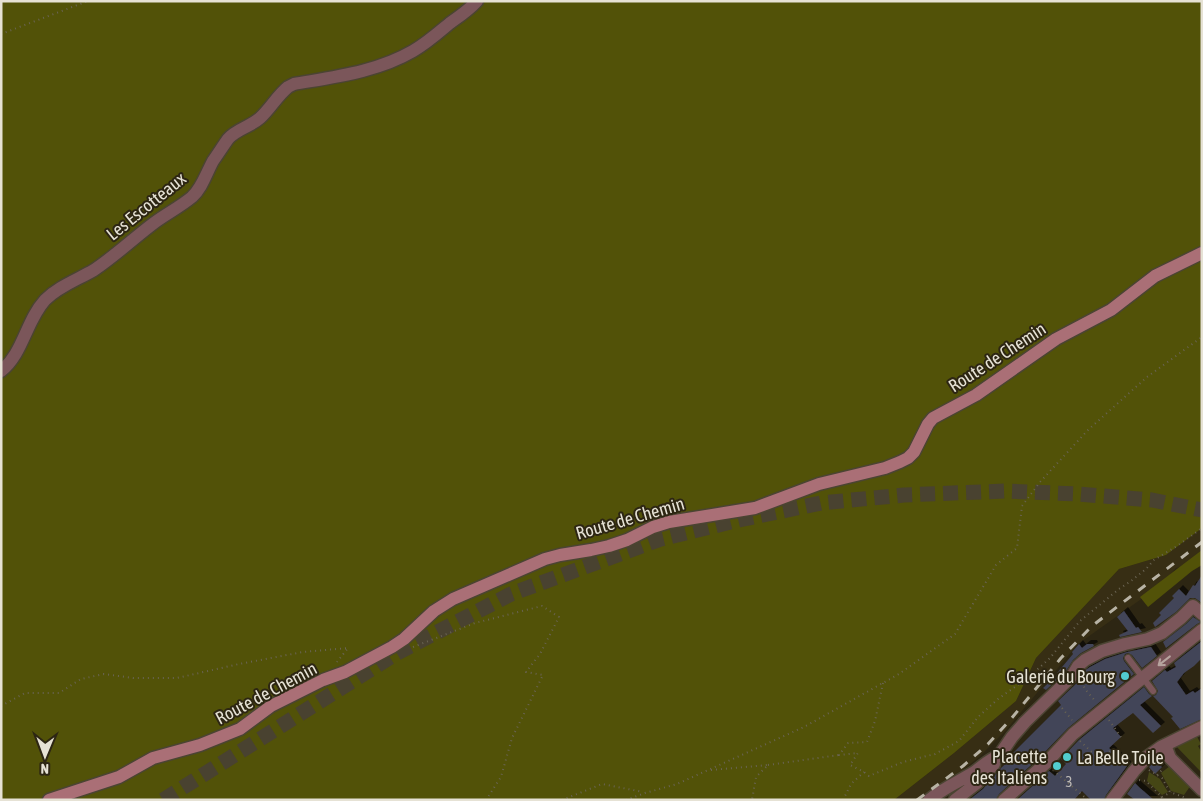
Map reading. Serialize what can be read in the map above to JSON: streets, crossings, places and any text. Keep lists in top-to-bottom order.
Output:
{
  "streets": {
    "street": ["Les Escotteaux", "Route de Chemin"]
  },
  "places": ["Galerie du Bourg", "La Belle Toile", "Placette des Italiens"],
  "house_numbers": ["3"],
  "north": "bottom"
}
